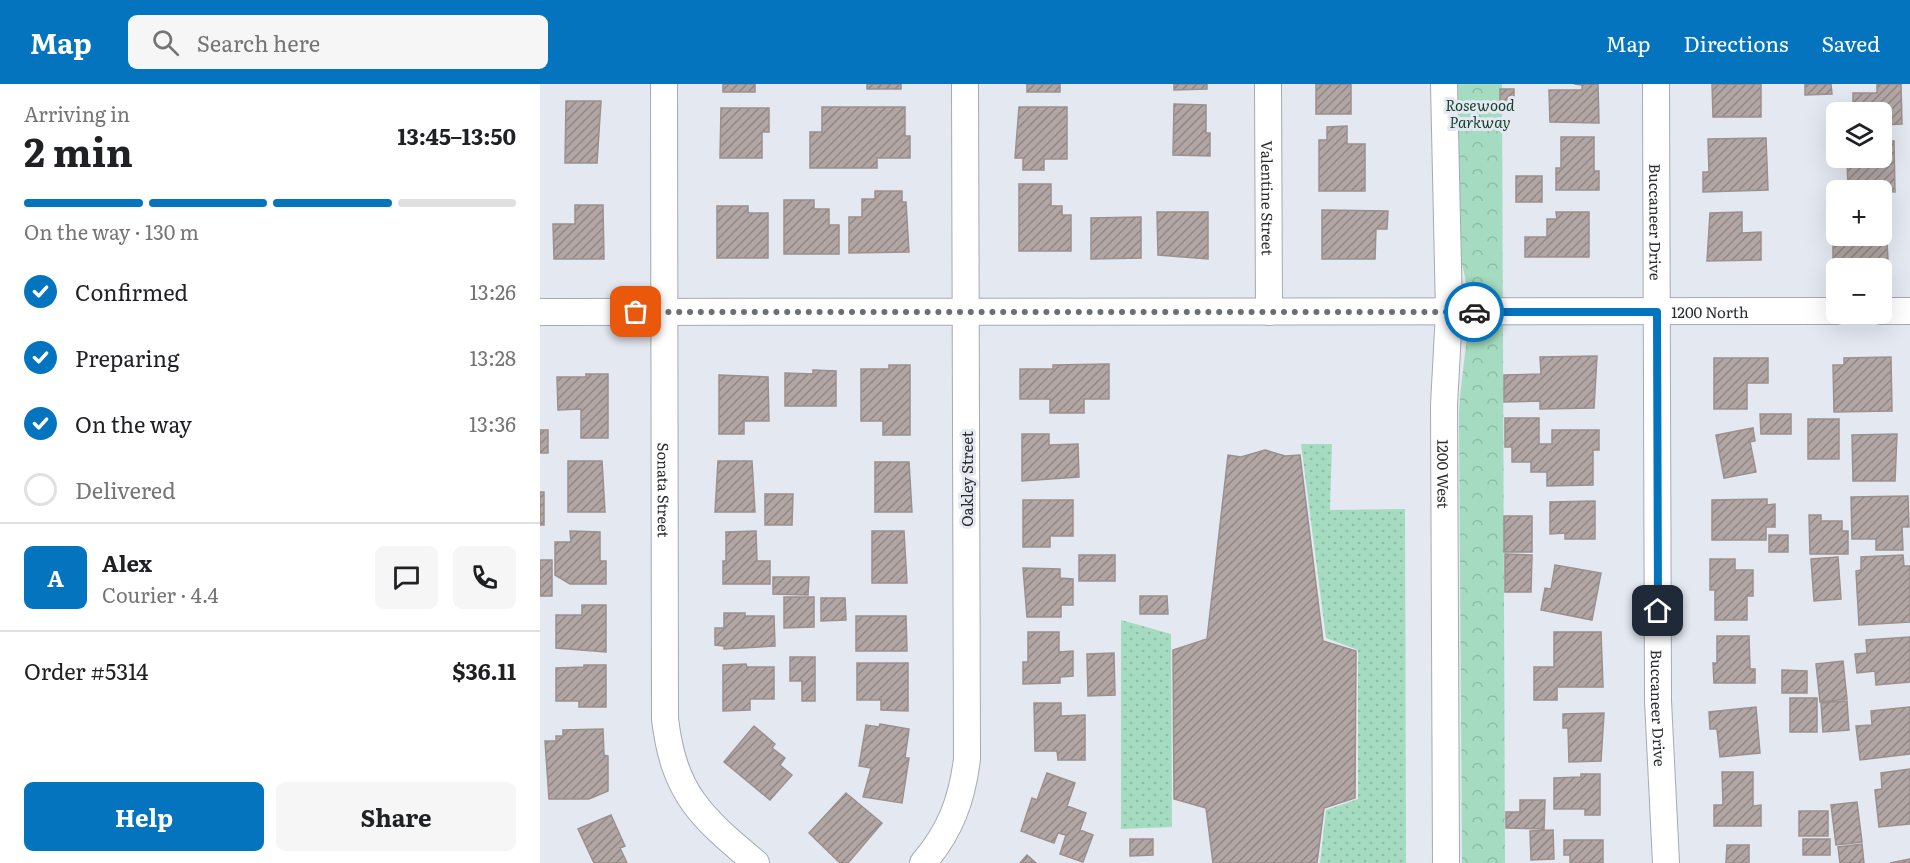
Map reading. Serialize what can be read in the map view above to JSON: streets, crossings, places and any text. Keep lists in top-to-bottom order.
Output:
{
  "streets": {
    "street": [
      "Valentine Street",
      "Buccaneer Drive",
      "1200 North",
      "1200 West",
      "Oakley Street",
      "Sonata Street"
    ]
  },
  "crossings": [
    ["Valentine Street", "1200 North"],
    ["Buccaneer Drive", "1200 North"],
    ["1200 North", "1200 West"],
    ["1200 North", "Oakley Street"],
    ["1200 North", "Sonata Street"]
  ],
  "parks": ["Rosewood Parkway"],
  "page": {
    "header": "Map",
    "search": "Search here",
    "nav": ["Map", "Directions", "Saved"],
    "heading": ["2 min", "Arriving in", "13:45–13:50"],
    "panel": [
      "Alex",
      "Courier · 4.4",
      "Order #5314",
      "$36.11"
    ],
    "map_buttons": ["+", "−"],
    "bar": "On the way · 130 m",
    "list": [
      ["Confirmed", "13:26"],
      ["Preparing", "13:28"],
      ["On the way", "13:36"],
      "Delivered"
    ],
    "round": "A",
    "buttons": ["Help", "Share"]
  }
}
